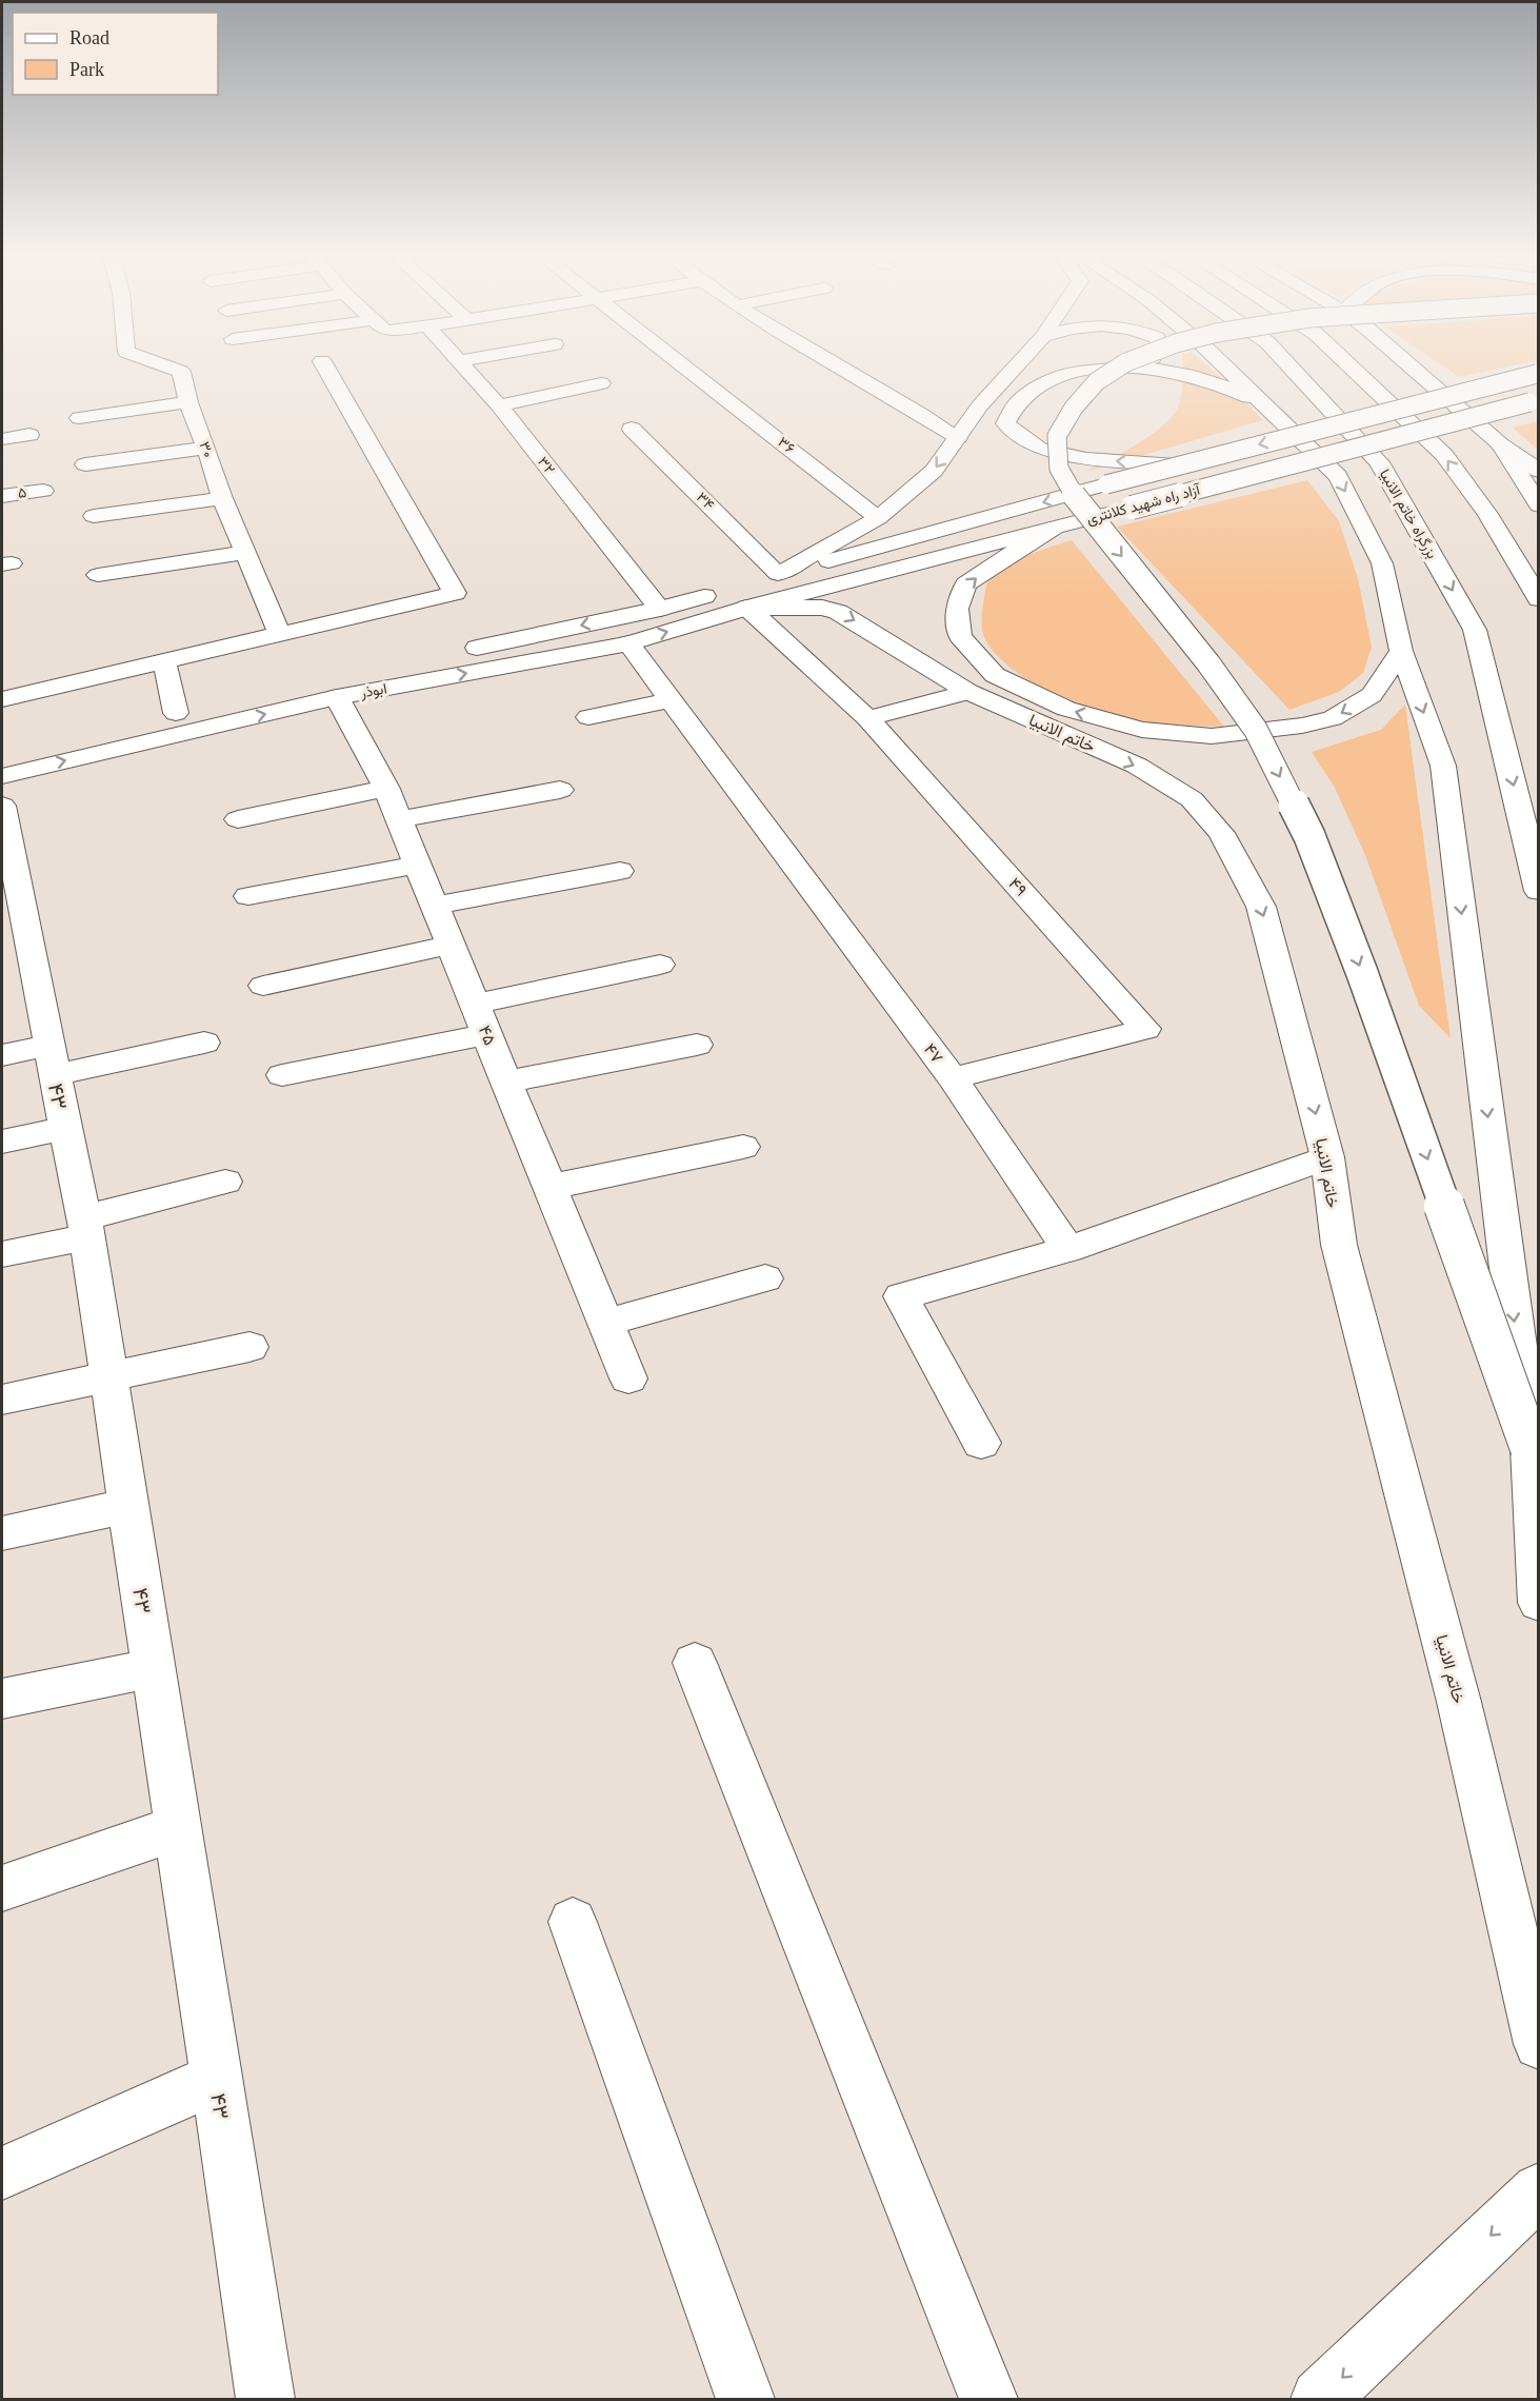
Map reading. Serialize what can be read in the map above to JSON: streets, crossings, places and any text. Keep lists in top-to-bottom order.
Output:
{
  "streets": {
    "main road": [
      "۳۶",
      "۳۰",
      "۳۲",
      "۵",
      "۳۴",
      "آزاد راه شهید کلانتری",
      "ابوذر",
      "خاتم الانبیا",
      "۴۹",
      "۴۵",
      "۴۷",
      "۴۳"
    ]
  },
  "crossings": [
    ["۳۲", "ابوذر"],
    ["۳۴", "آزاد راه شهید کلانتری"],
    ["آزاد راه شهید کلانتری", "ابوذر"],
    ["آزاد راه شهید کلانتری", "خاتم الانبیا"],
    ["آزاد راه شهید کلانتری", "۴۹"],
    ["ابوذر", "خاتم الانبیا"],
    ["ابوذر", "۴۹"],
    ["ابوذر", "۴۵"],
    ["ابوذر", "۴۷"],
    ["خاتم الانبیا", "۴۹"],
    ["۴۹", "۴۷"]
  ],
  "legend": ["Road", "Park"]
}
